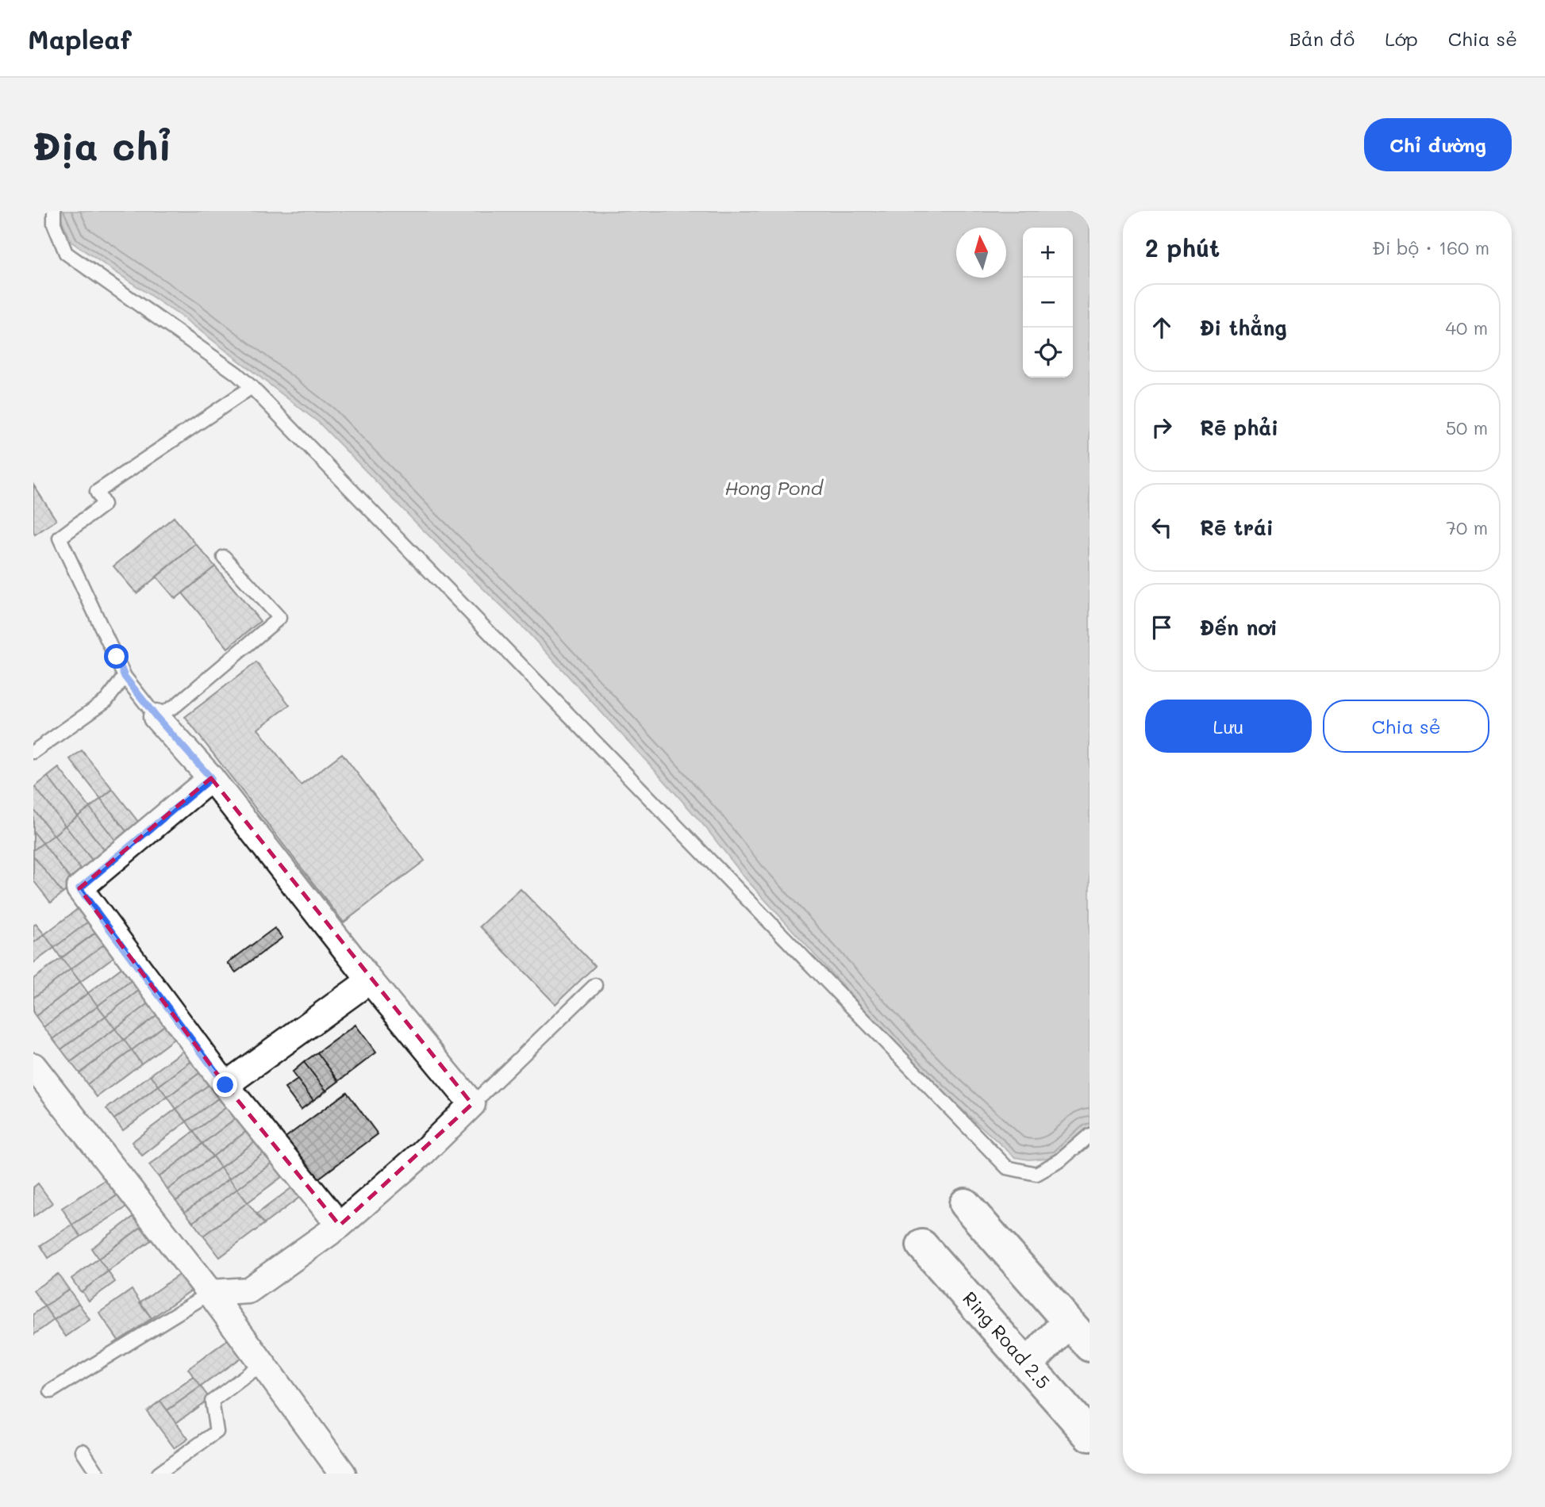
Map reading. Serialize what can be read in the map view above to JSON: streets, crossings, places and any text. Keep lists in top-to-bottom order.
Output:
{
  "streets": {
    "main road": ["Ring Road 2.5"]
  },
  "water": ["Hong Pond"],
  "north": "top",
  "page": {
    "header": "Mapleaf",
    "nav": ["Bản đồ", "Lớp", "Chia sẻ"],
    "buttons": [
      "Chỉ đường",
      ["Lưu", "Chia sẻ"]
    ],
    "title": "Địa chỉ",
    "heading": ["2 phút", "Đi bộ · 160 m"],
    "map_buttons": ["+", "−"],
    "list": [
      ["Đi thẳng", "40 m"],
      ["Rẽ phải", "50 m"],
      ["Rẽ trái", "70 m"],
      "Đến nơi"
    ]
  }
}
